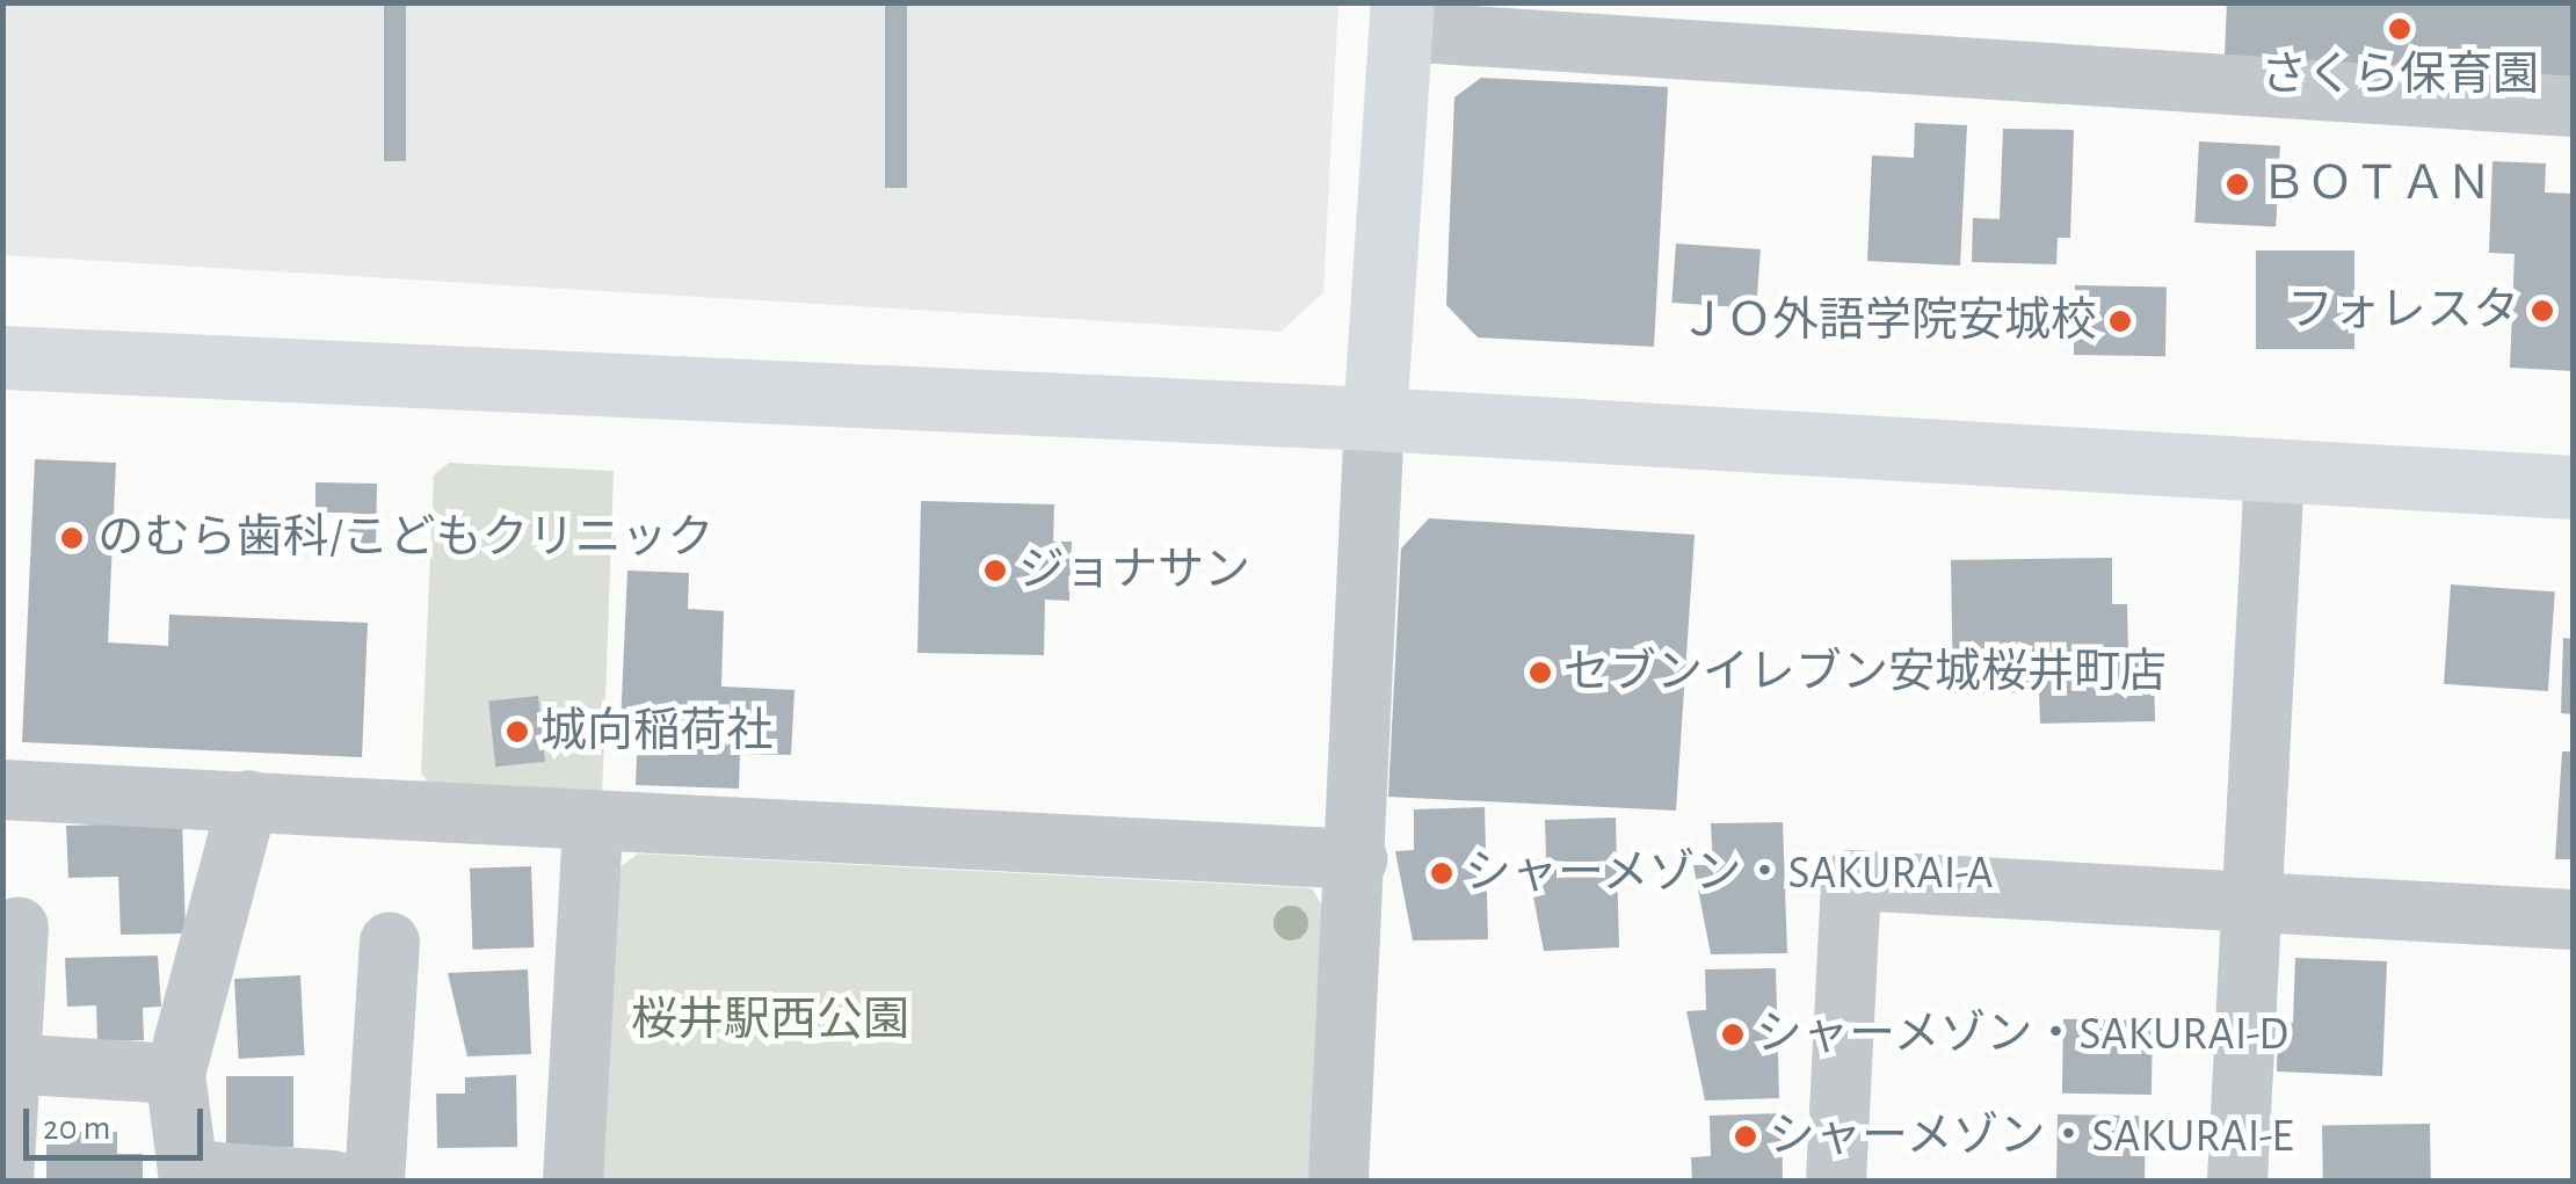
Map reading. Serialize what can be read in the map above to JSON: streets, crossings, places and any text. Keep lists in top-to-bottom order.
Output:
{
  "parks": ["桜井駅西公園"],
  "places": [
    "さくら保育園",
    "ＢＯＴＡＮ",
    "フォレスタ",
    "ＪＯ外語学院安城校",
    "のむら歯科/こどもクリニック",
    "ジョナサン",
    "セブンイレブン安城桜井町店",
    "城向稲荷社",
    "シャーメゾン・SAKURAI-A",
    "シャーメゾン・SAKURAI-D",
    "シャーメゾン・SAKURAI-E"
  ],
  "scale_bar": "20 m"
}
